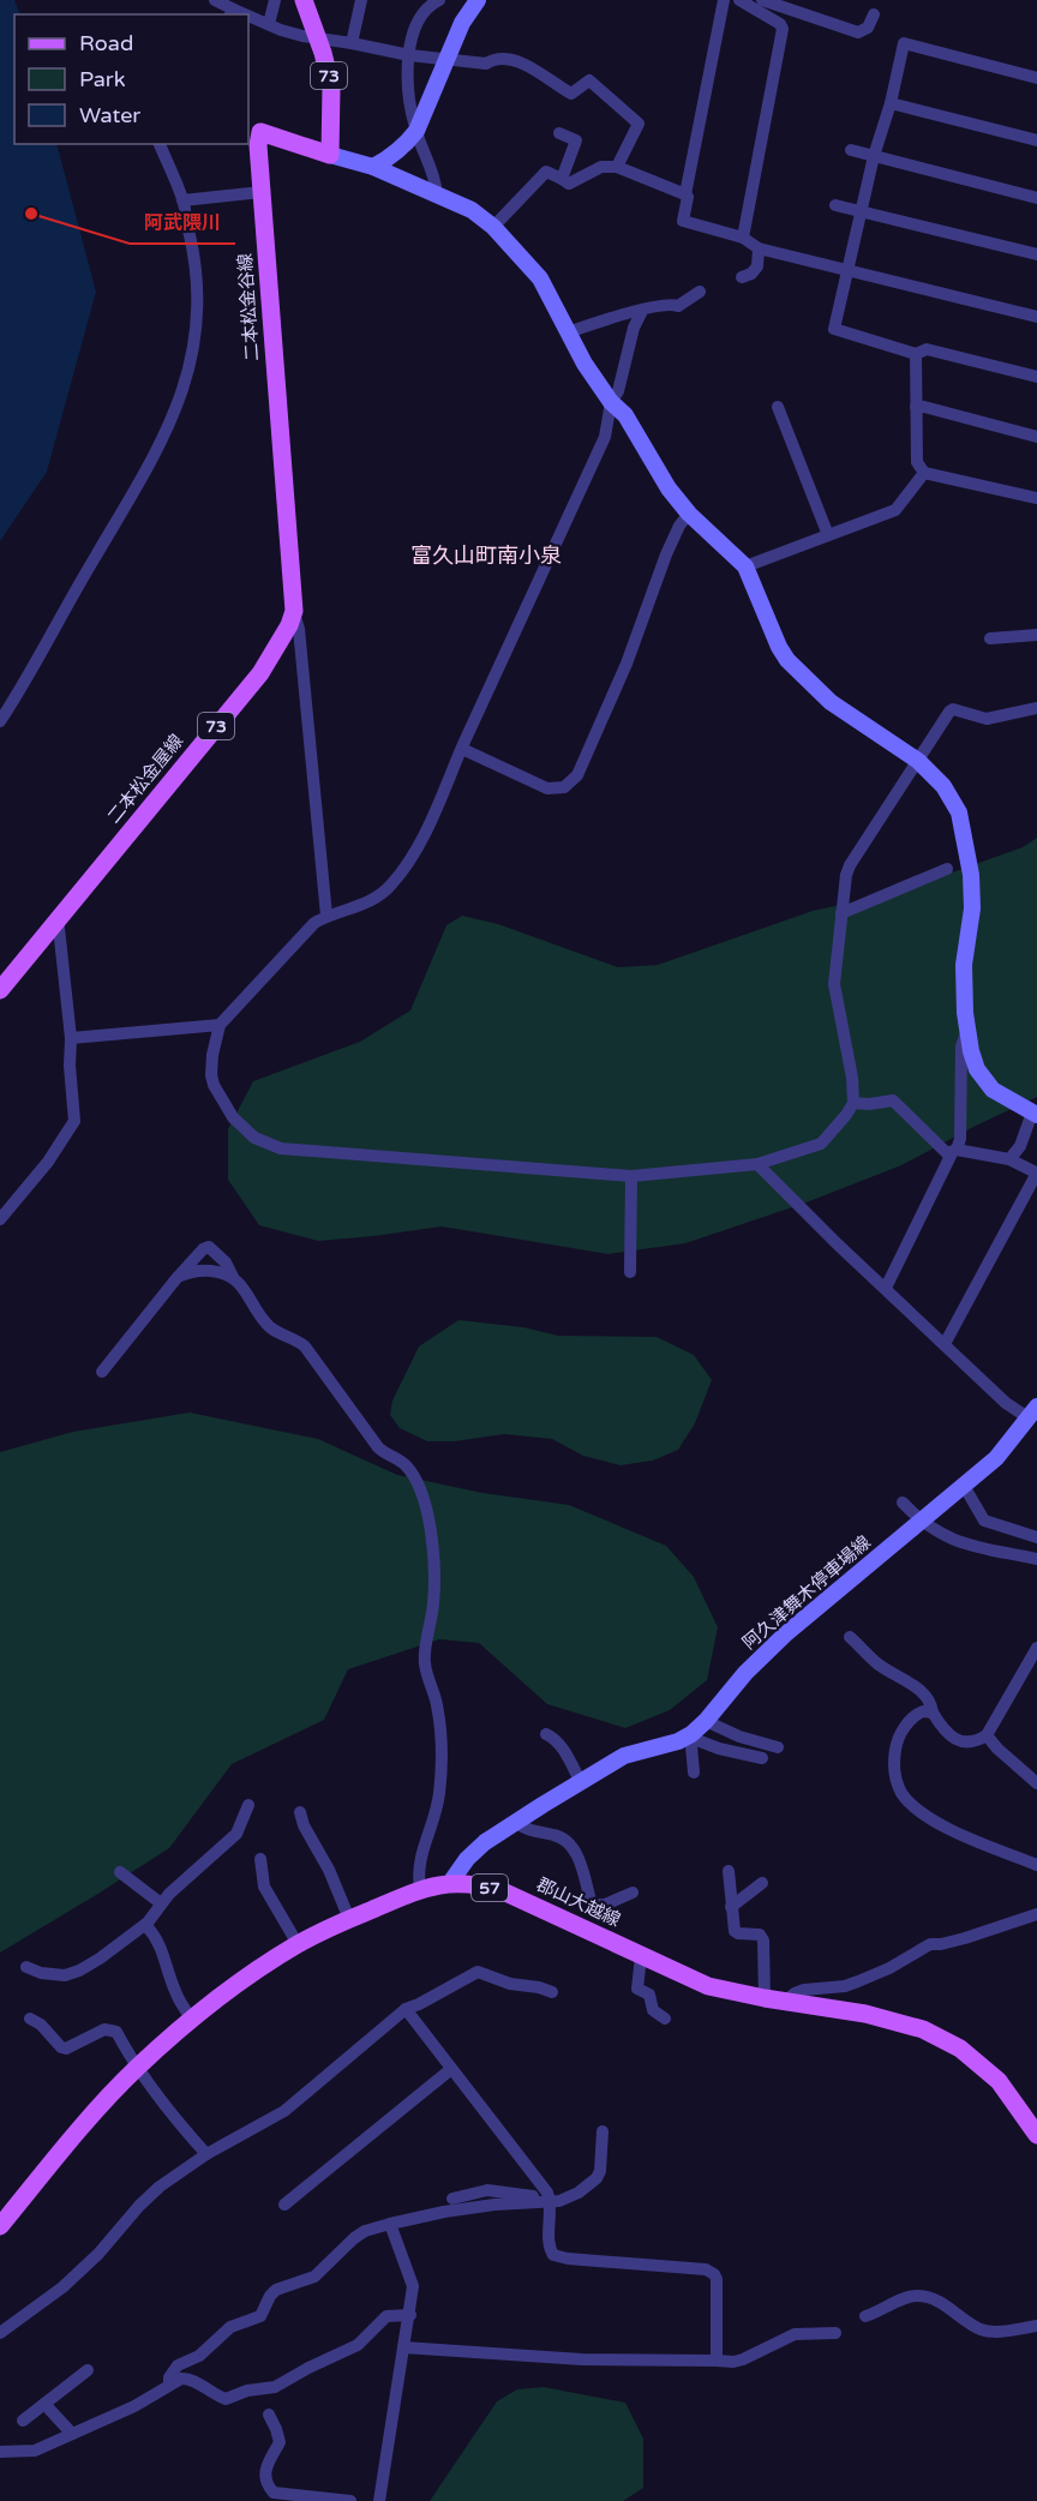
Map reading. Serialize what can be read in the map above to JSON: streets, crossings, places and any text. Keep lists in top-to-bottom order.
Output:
{
  "streets": {
    "main road": [
      "73",
      "二本松金谷線",
      "二本松金屋線",
      "57",
      "郡山大越線"
    ],
    "street": ["阿久津舞木停車場線"]
  },
  "crossings": [
    ["73", "二本松金谷線"],
    ["二本松金谷線", "二本松金屋線"],
    ["阿久津舞木停車場線", "郡山大越線"]
  ],
  "districts": ["富久山町南小泉"],
  "places": ["阿武隈川"],
  "legend": ["Road", "Park", "Water"]
}
